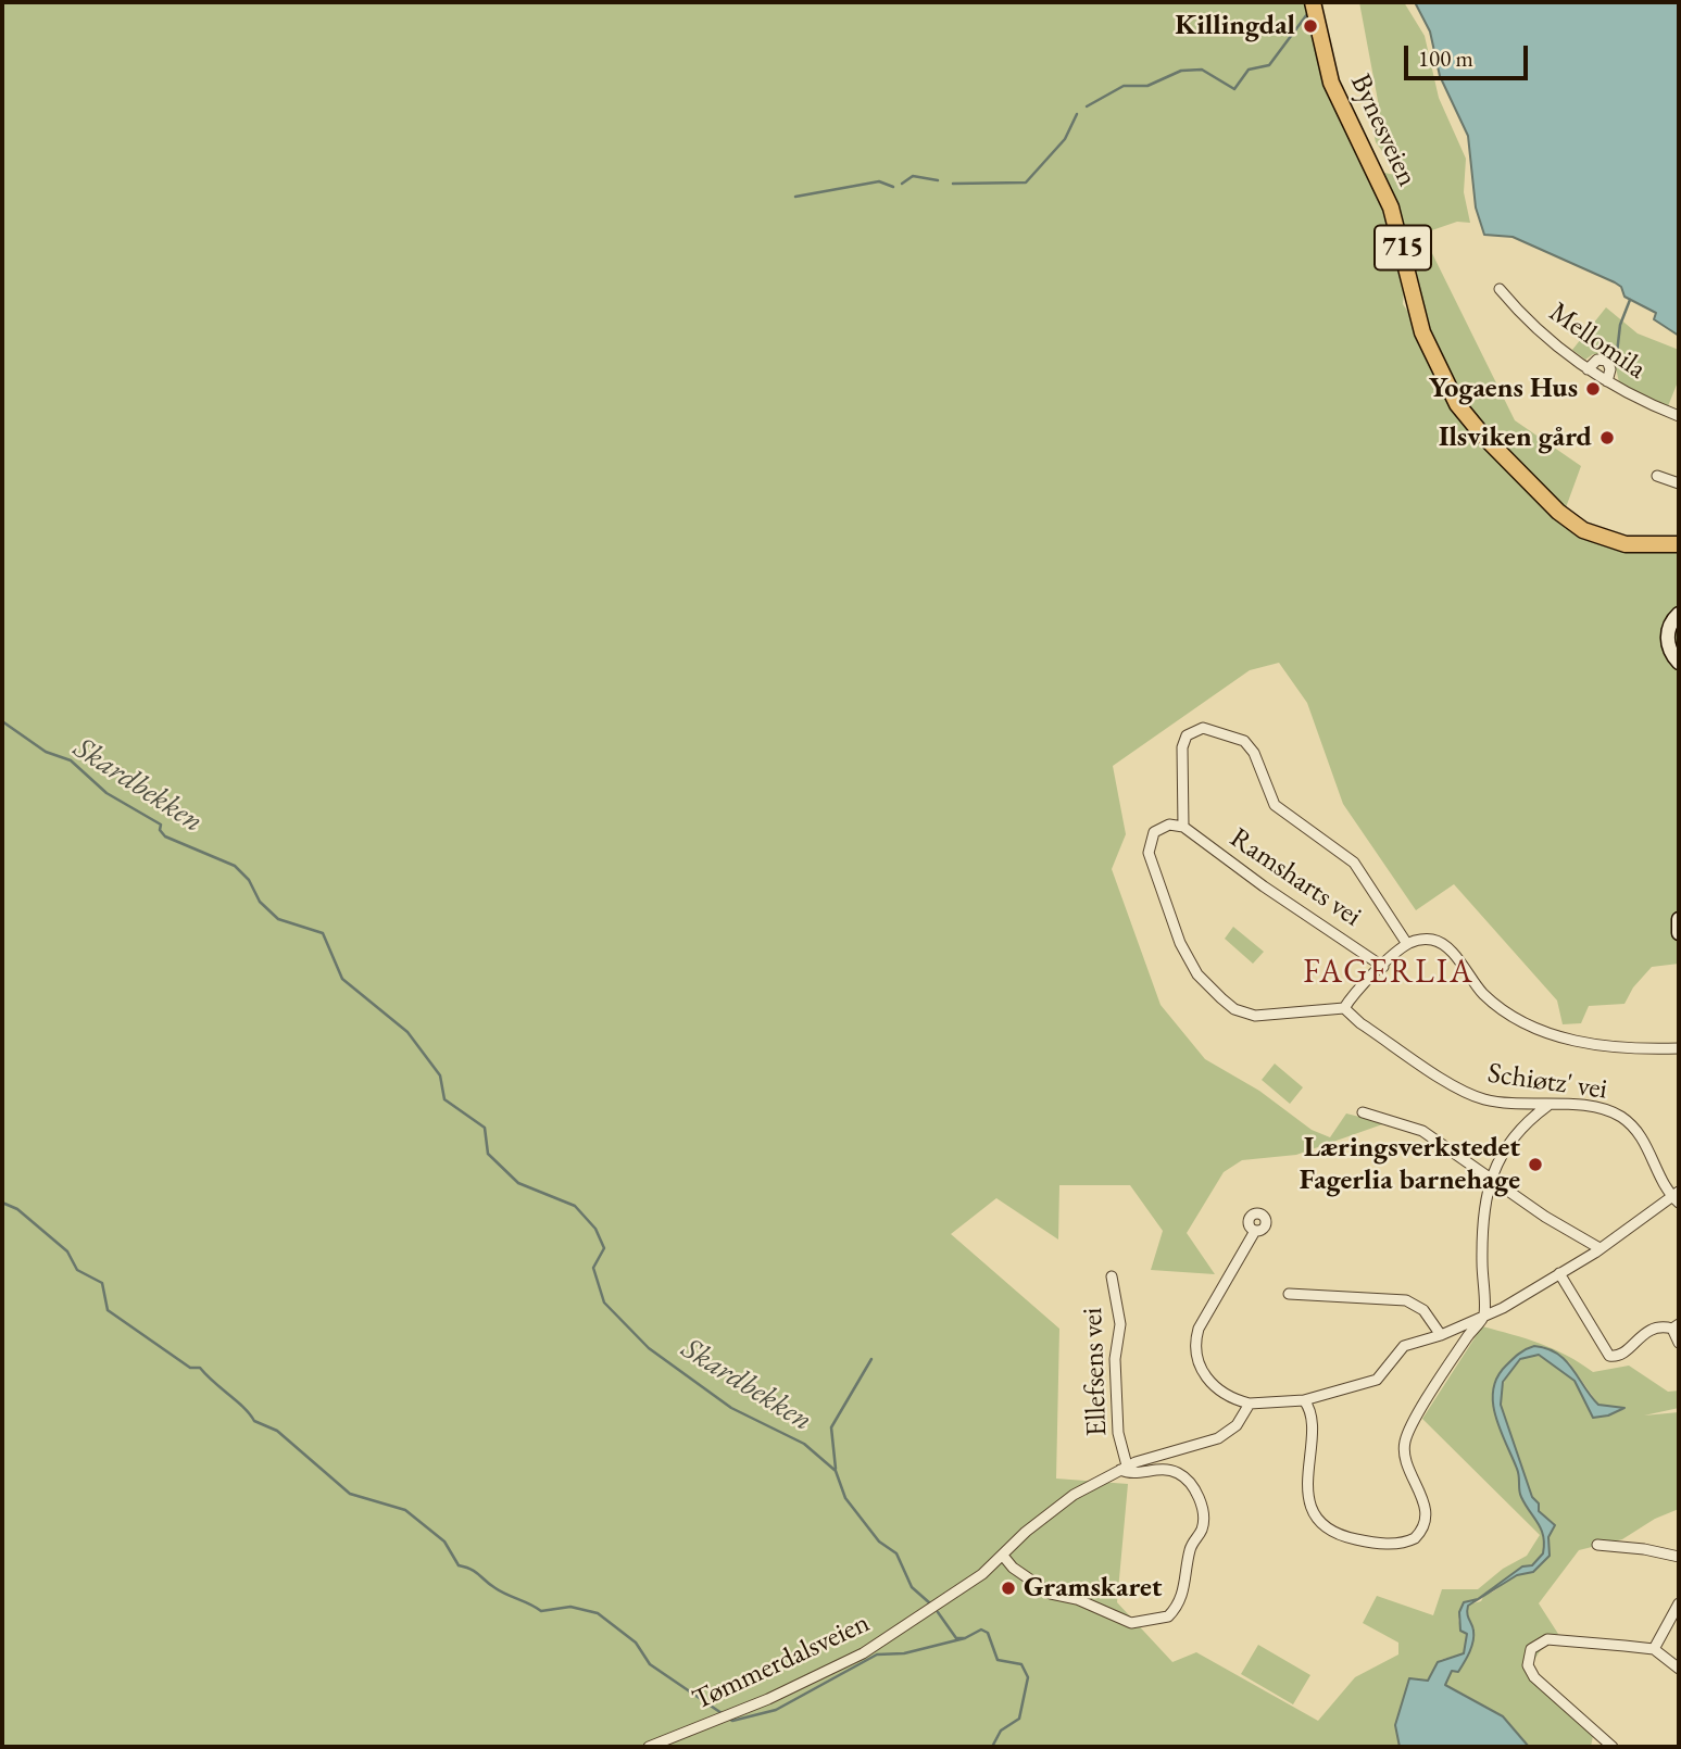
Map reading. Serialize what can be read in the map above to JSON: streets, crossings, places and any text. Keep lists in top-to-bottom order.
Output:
{
  "streets": {
    "main road": ["Bynesveien", "715"],
    "street": [
      "Mellomila",
      "Ramsharts vei",
      "Schiøtz' vei",
      "Ellefsens vei",
      "Tømmerdalsveien"
    ]
  },
  "crossings": [
    ["Ellefsens vei", "Tømmerdalsveien"]
  ],
  "districts": ["FAGERLIA"],
  "water": ["Skardbekken"],
  "places": [
    "Killingdal",
    "Yogaens Hus",
    "Ilsviken gård",
    "Læringsverkstedet Fagerlia barnehage",
    "Gramskaret"
  ],
  "scale_bar": "100 m"
}
